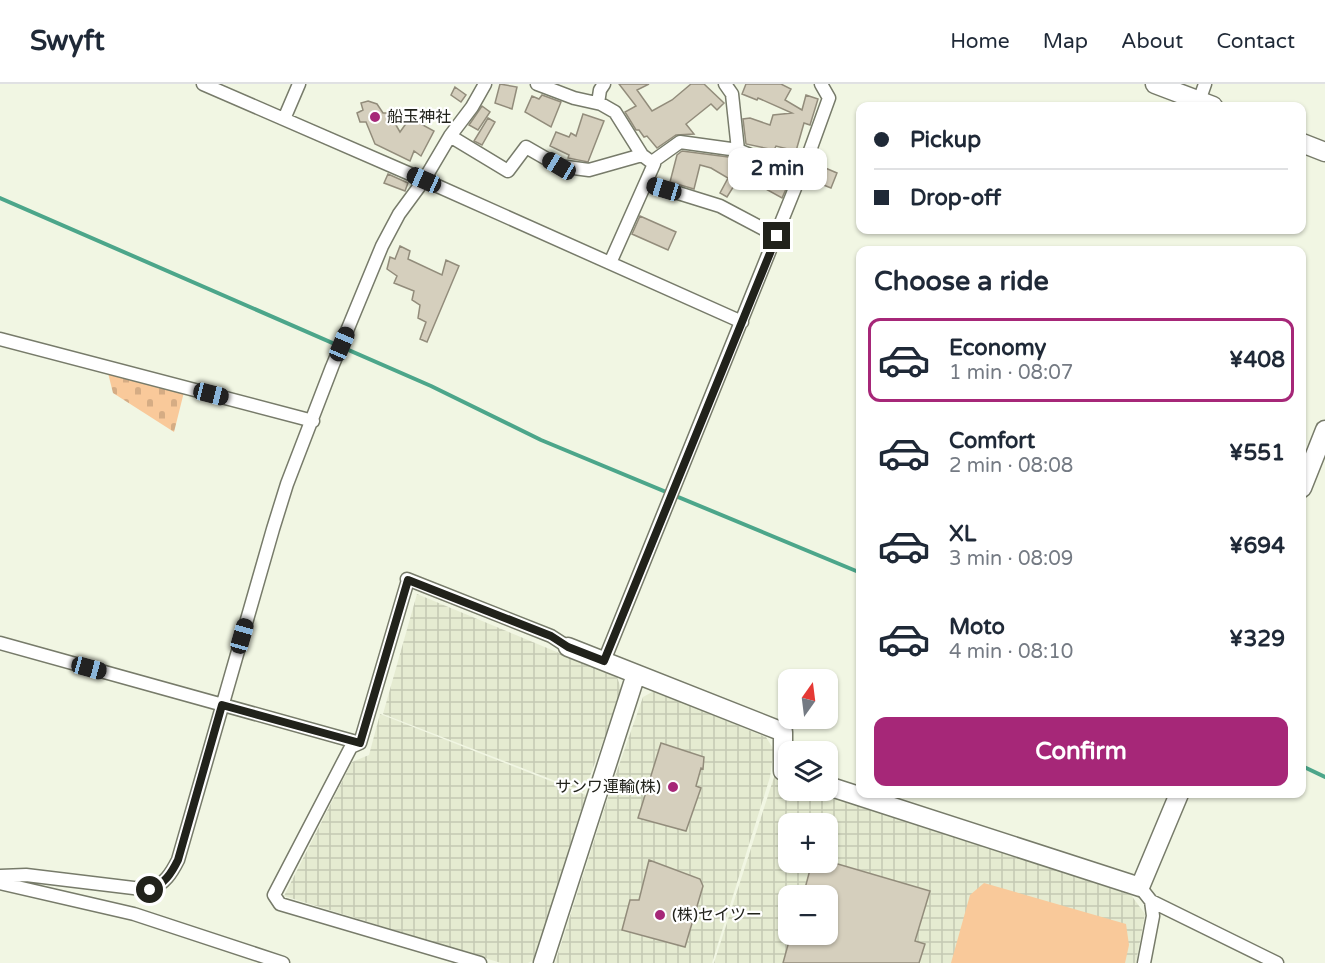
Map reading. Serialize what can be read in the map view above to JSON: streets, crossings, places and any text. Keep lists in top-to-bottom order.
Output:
{
  "places": ["船玉神社", "サンワ運輸(株)", "(株)セイツー"],
  "north": "top",
  "page": {
    "header": "Swyft",
    "nav": [
      "Home",
      "Map",
      "About",
      "Contact"
    ],
    "banner": ["Pickup", "Drop-off"],
    "bubble": "2 min",
    "heading": "Choose a ride",
    "list": [
      {
        "name": "Economy",
        "note": "1 min · 08:07",
        "value": "¥408"
      },
      {
        "name": "Comfort",
        "note": "2 min · 08:08",
        "value": "¥551"
      },
      {
        "name": "XL",
        "note": "3 min · 08:09",
        "value": "¥694"
      },
      {
        "name": "Moto",
        "note": "4 min · 08:10",
        "value": "¥329"
      }
    ],
    "map_buttons": ["+", "−"],
    "buttons": "Confirm"
  }
}
